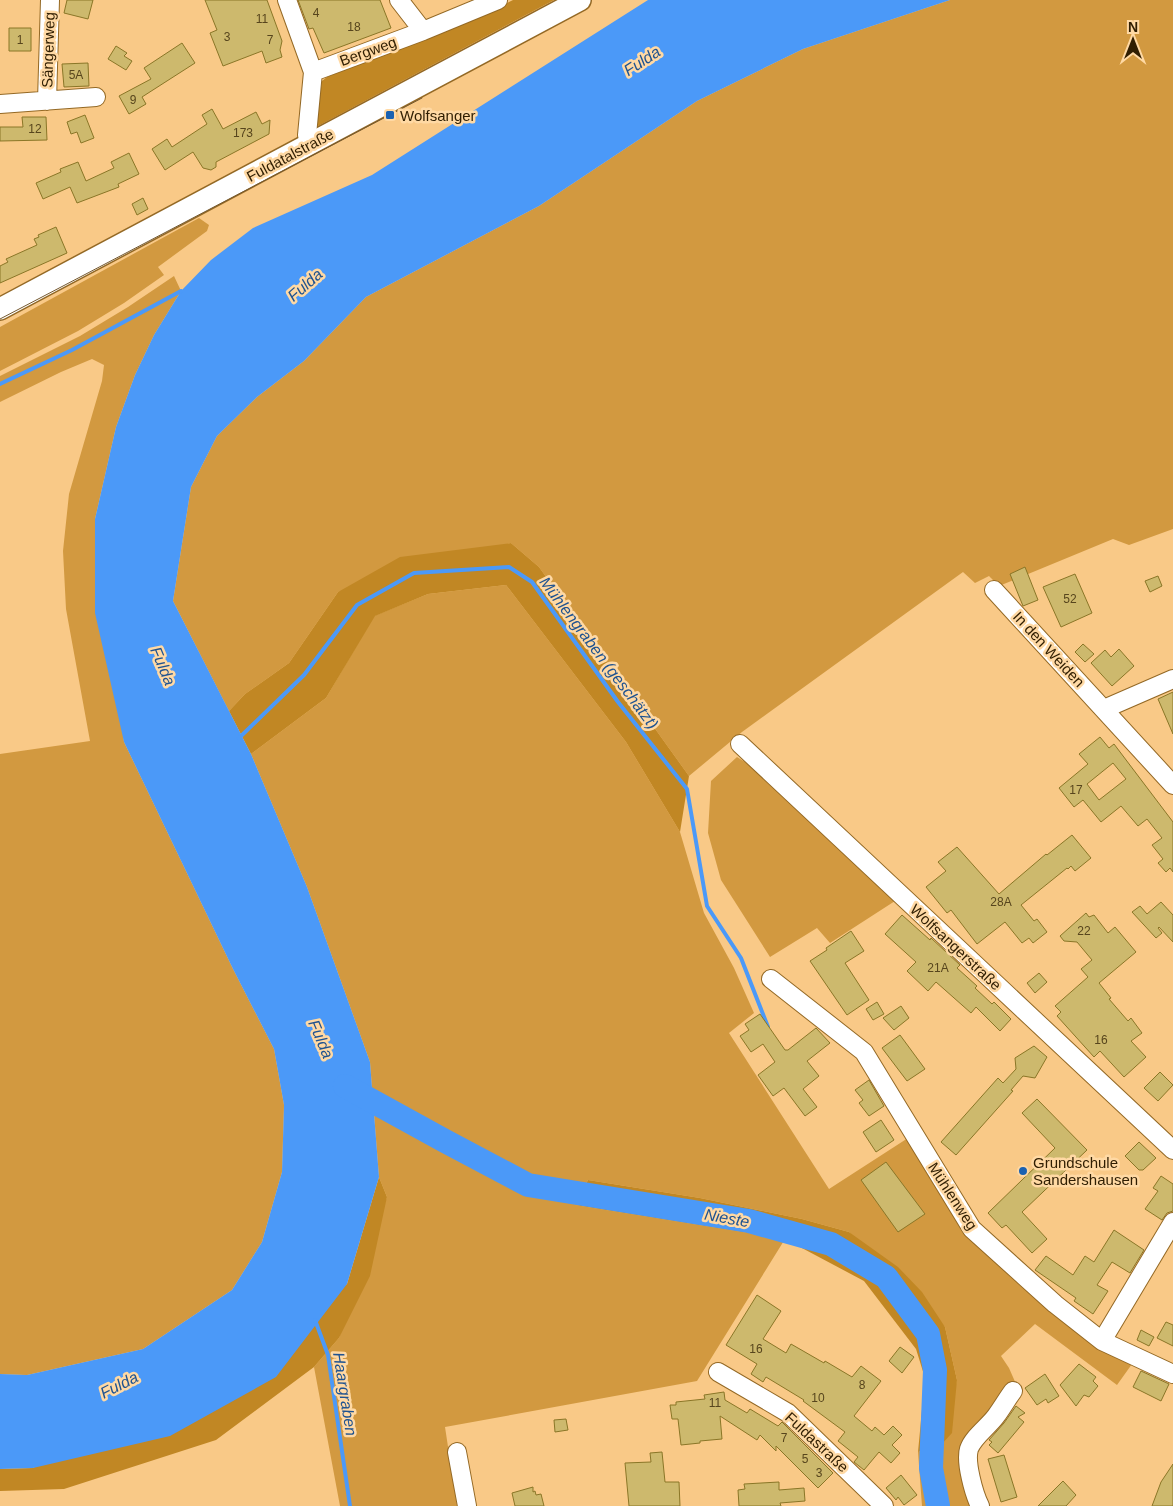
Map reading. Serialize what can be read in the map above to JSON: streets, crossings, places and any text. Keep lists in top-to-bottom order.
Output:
{
  "streets": {
    "main road": ["Fuldatalstraße"],
    "street": [
      "Sängerweg",
      "Bergweg",
      "In den Weiden",
      "Wolfsangerstraße",
      "Mühlenweg",
      "Fuldastraße"
    ]
  },
  "water": [
    "Fulda",
    "Mühlengraben (geschätzt)",
    "Nieste",
    "Haargraben"
  ],
  "places": {
    "transit": ["Wolfsanger"],
    "other": ["Grundschule Sandershausen"]
  },
  "house_numbers": [
    "4",
    "11",
    "18",
    "3",
    "1",
    "7",
    "5A",
    "9",
    "12",
    "173",
    "52",
    "17",
    "28A",
    "22",
    "21A",
    "16",
    "16",
    "8",
    "10",
    "11",
    "7",
    "5",
    "3"
  ],
  "north": "top"
}
